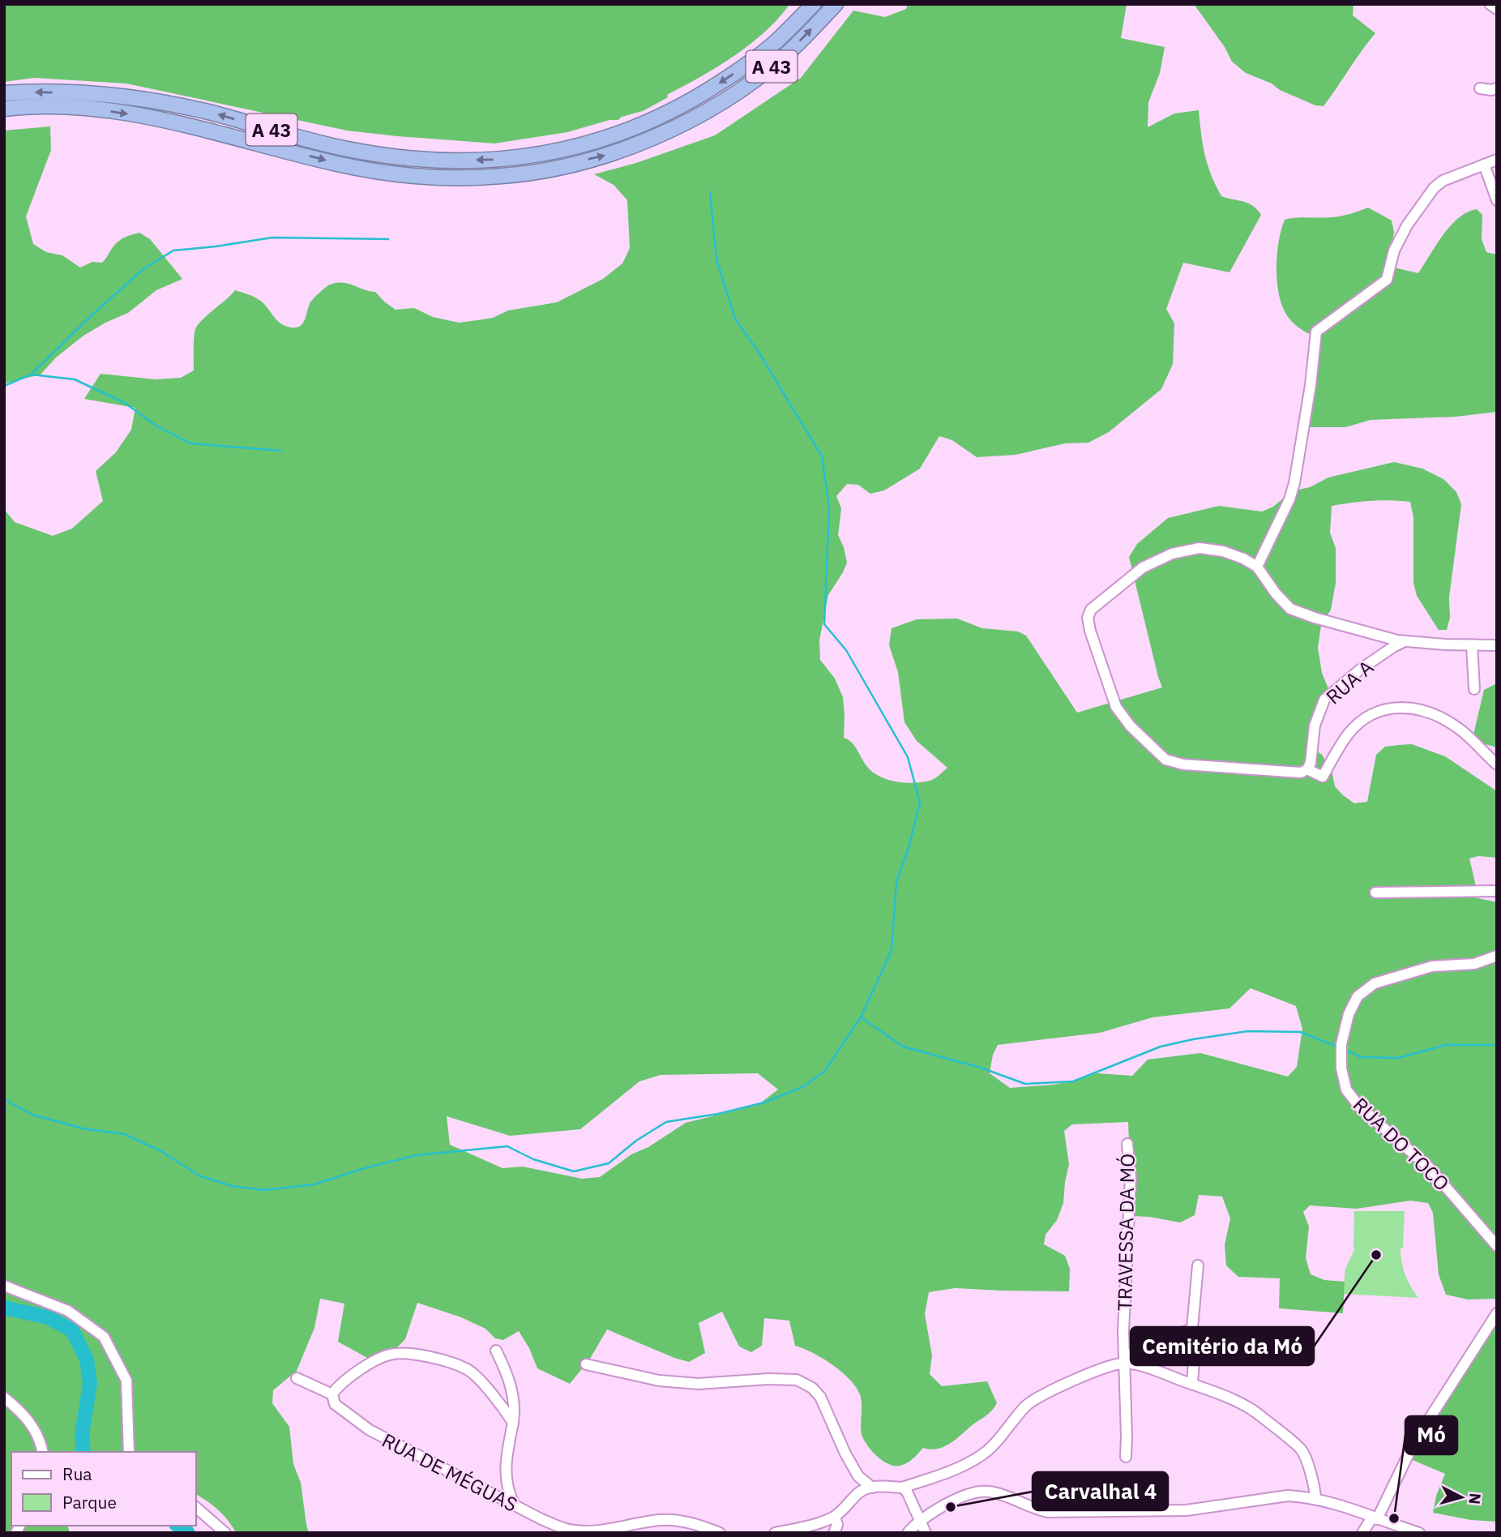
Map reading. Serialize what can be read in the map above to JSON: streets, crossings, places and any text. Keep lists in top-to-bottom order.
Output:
{
  "streets": {
    "highway": ["A 43"],
    "street": [
      "RUA A",
      "RUA DO TOCO",
      "TRAVESSA DA MÓ",
      "RUA DE MÉGUAS"
    ]
  },
  "places": ["Cemitério da Mó", "Carvalhal 4", "Mó"],
  "legend": ["Rua", "Parque"],
  "north": "right"
}
